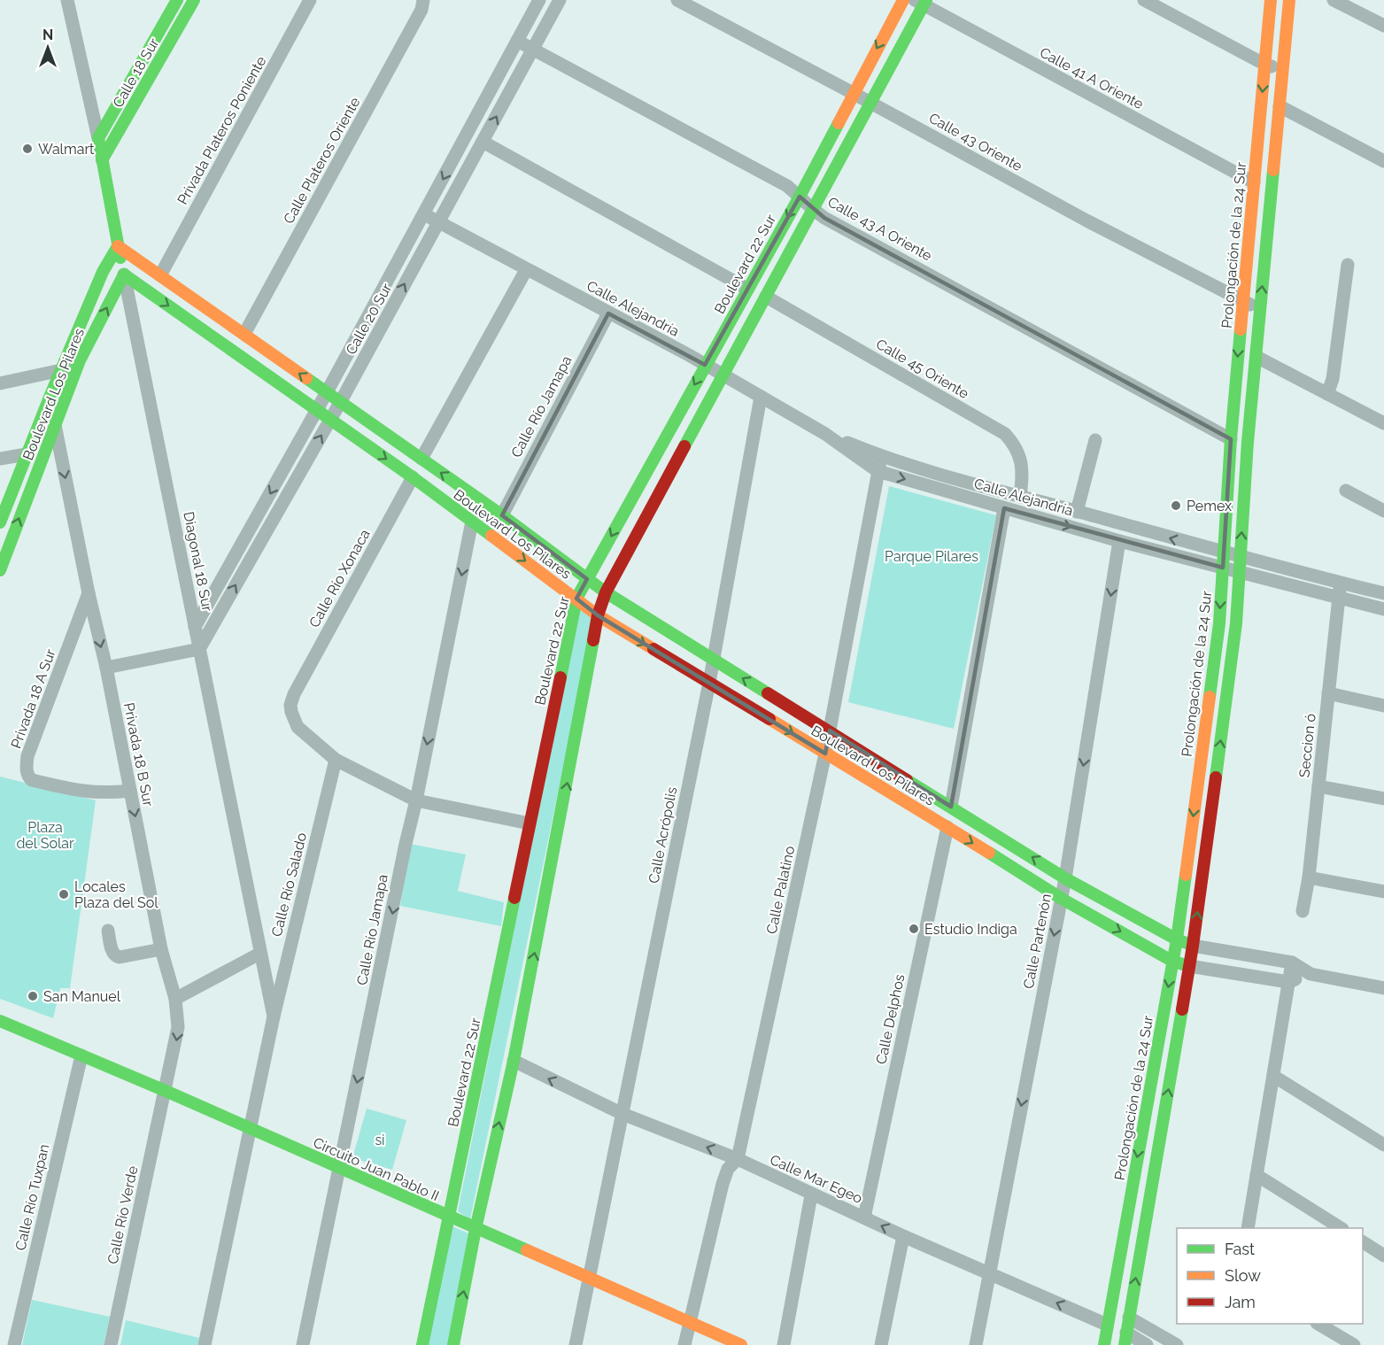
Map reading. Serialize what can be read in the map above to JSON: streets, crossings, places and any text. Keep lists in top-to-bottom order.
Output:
{
  "streets": {
    "street": [
      "Calle 18 Sur",
      "Calle 41 A Oriente",
      "Privada Plateros Poniente",
      "Calle 43 Oriente",
      "Calle Plateros Oriente",
      "Calle 43 A Oriente",
      "Prolongación de la 24 Sur",
      "Boulevard 22 Sur",
      "Calle Alejandría",
      "Calle 20 Sur",
      "Calle 45 Oriente",
      "Boulevard Los Pilares",
      "Calle Río Jamapa",
      "Diagonal 18 Sur",
      "Calle Río Xonaca",
      "Privada 18 A Sur",
      "Seccion ó",
      "Privada 18 B Sur",
      "Calle Acrópolis",
      "Calle Río Salado",
      "Calle Palatino",
      "Calle Partenón",
      "Calle Delphos",
      "Circuito Juan Pablo II",
      "Calle Mar Egeo",
      "Calle Río Tuxpan",
      "Calle Río Verde"
    ]
  },
  "crossings": [
    ["Calle 18 Sur", "Diagonal 18 Sur"],
    ["Calle 41 A Oriente", "Prolongación de la 24 Sur"],
    ["Privada Plateros Poniente", "Boulevard Los Pilares"],
    ["Calle 43 Oriente", "Prolongación de la 24 Sur"],
    ["Calle 43 Oriente", "Boulevard 22 Sur"],
    ["Calle Plateros Oriente", "Boulevard Los Pilares"],
    ["Calle 43 A Oriente", "Prolongación de la 24 Sur"],
    ["Calle 43 A Oriente", "Boulevard 22 Sur"],
    ["Calle 43 A Oriente", "Calle 20 Sur"],
    ["Prolongación de la 24 Sur", "Calle Alejandría"],
    ["Prolongación de la 24 Sur", "Boulevard Los Pilares"],
    ["Prolongación de la 24 Sur", "Calle Mar Egeo"],
    ["Boulevard 22 Sur", "Calle Alejandría"],
    ["Boulevard 22 Sur", "Boulevard Los Pilares"],
    ["Boulevard 22 Sur", "Circuito Juan Pablo II"],
    ["Calle Alejandría", "Calle 20 Sur"],
    ["Calle Alejandría", "Calle 45 Oriente"],
    ["Calle Alejandría", "Calle Río Jamapa"],
    ["Calle Alejandría", "Seccion ó"],
    ["Calle Alejandría", "Calle Acrópolis"],
    ["Calle Alejandría", "Calle Palatino"],
    ["Calle Alejandría", "Calle Partenón"],
    ["Calle 20 Sur", "Boulevard Los Pilares"],
    ["Calle 20 Sur", "Diagonal 18 Sur"],
    ["Boulevard Los Pilares", "Calle Río Jamapa"],
    ["Boulevard Los Pilares", "Diagonal 18 Sur"],
    ["Boulevard Los Pilares", "Calle Río Xonaca"],
    ["Boulevard Los Pilares", "Privada 18 B Sur"],
    ["Boulevard Los Pilares", "Calle Acrópolis"],
    ["Boulevard Los Pilares", "Calle Palatino"],
    ["Boulevard Los Pilares", "Calle Partenón"],
    ["Boulevard Los Pilares", "Calle Delphos"],
    ["Calle Río Jamapa", "Circuito Juan Pablo II"],
    ["Diagonal 18 Sur", "Calle Río Salado"],
    ["Diagonal 18 Sur", "Circuito Juan Pablo II"],
    ["Calle Río Xonaca", "Calle Río Salado"],
    ["Privada 18 A Sur", "Privada 18 B Sur"],
    ["Privada 18 B Sur", "Circuito Juan Pablo II"],
    ["Privada 18 B Sur", "Calle Río Verde"],
    ["Calle Acrópolis", "Circuito Juan Pablo II"],
    ["Calle Acrópolis", "Calle Mar Egeo"],
    ["Calle Palatino", "Circuito Juan Pablo II"],
    ["Calle Palatino", "Calle Mar Egeo"],
    ["Calle Partenón", "Calle Mar Egeo"],
    ["Calle Delphos", "Calle Mar Egeo"],
    ["Circuito Juan Pablo II", "Calle Río Tuxpan"],
    ["Circuito Juan Pablo II", "Calle Río Verde"]
  ],
  "one_way": [
    "Calle Río Jamapa",
    "Privada 18 B Sur",
    "Calle Partenón",
    "Calle Mar Egeo"
  ],
  "parks": ["Parque Pilares", "Plaza del Solar", "si"],
  "places": [
    "Walmart",
    "Pemex",
    "Locales Plaza del Sol",
    "Estudio Indiga",
    "San Manuel"
  ],
  "legend": ["Fast", "Slow", "Jam"],
  "north": "top"
}
